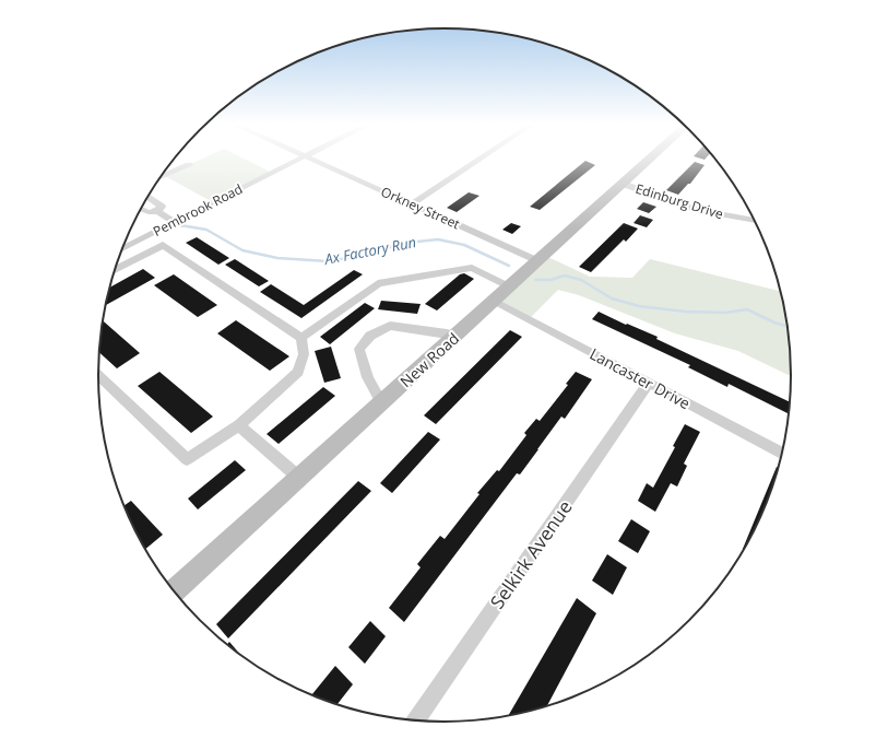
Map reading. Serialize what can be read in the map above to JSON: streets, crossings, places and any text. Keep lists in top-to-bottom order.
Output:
{
  "streets": {
    "street": [
      "Edinburg Drive",
      "Orkney Street",
      "Pembrook Road",
      "New Road",
      "Lancaster Drive",
      "Selkirk Avenue"
    ]
  },
  "crossings": [
    ["Edinburg Drive", "New Road"],
    ["Orkney Street", "New Road"],
    ["New Road", "Lancaster Drive"],
    ["Lancaster Drive", "Selkirk Avenue"]
  ],
  "water": ["Ax Factory Run"]
}
